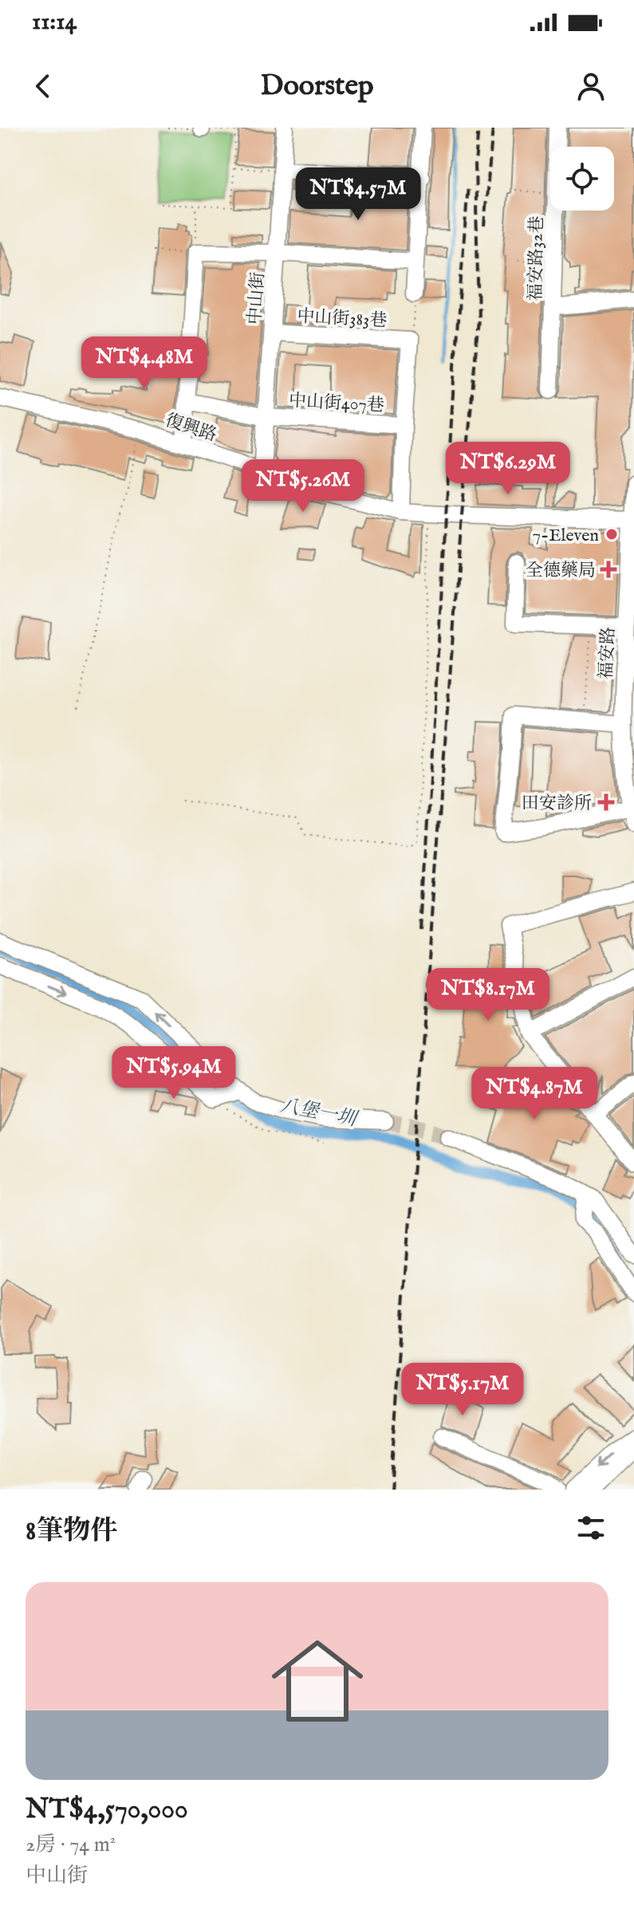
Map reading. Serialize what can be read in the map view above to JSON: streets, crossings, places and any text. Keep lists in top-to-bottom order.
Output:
{
  "streets": {
    "street": [
      "福安路32巷",
      "中山街",
      "中山街383巷",
      "中山街407巷",
      "復興路",
      "福安路"
    ]
  },
  "crossings": [
    ["中山街", "中山街383巷"],
    ["中山街", "中山街407巷"],
    ["中山街", "復興路"],
    ["復興路", "福安路"]
  ],
  "water": ["八堡一圳"],
  "places": {
    "other": ["7-Eleven"],
    "health": ["全德藥局", "田安診所"]
  },
  "page": {
    "status": "11:14",
    "header": "Doorstep",
    "price": [
      "NT$4.57M",
      "NT$4.48M",
      "NT$6.29M",
      "NT$5.26M",
      "NT$8.17M",
      "NT$5.94M",
      "NT$4.87M",
      "NT$5.17M"
    ],
    "heading": "8筆物件",
    "list": [
      {
        "name": "NT$4,570,000",
        "note": "2房 · 74 m² · 中山街"
      }
    ]
  }
}
